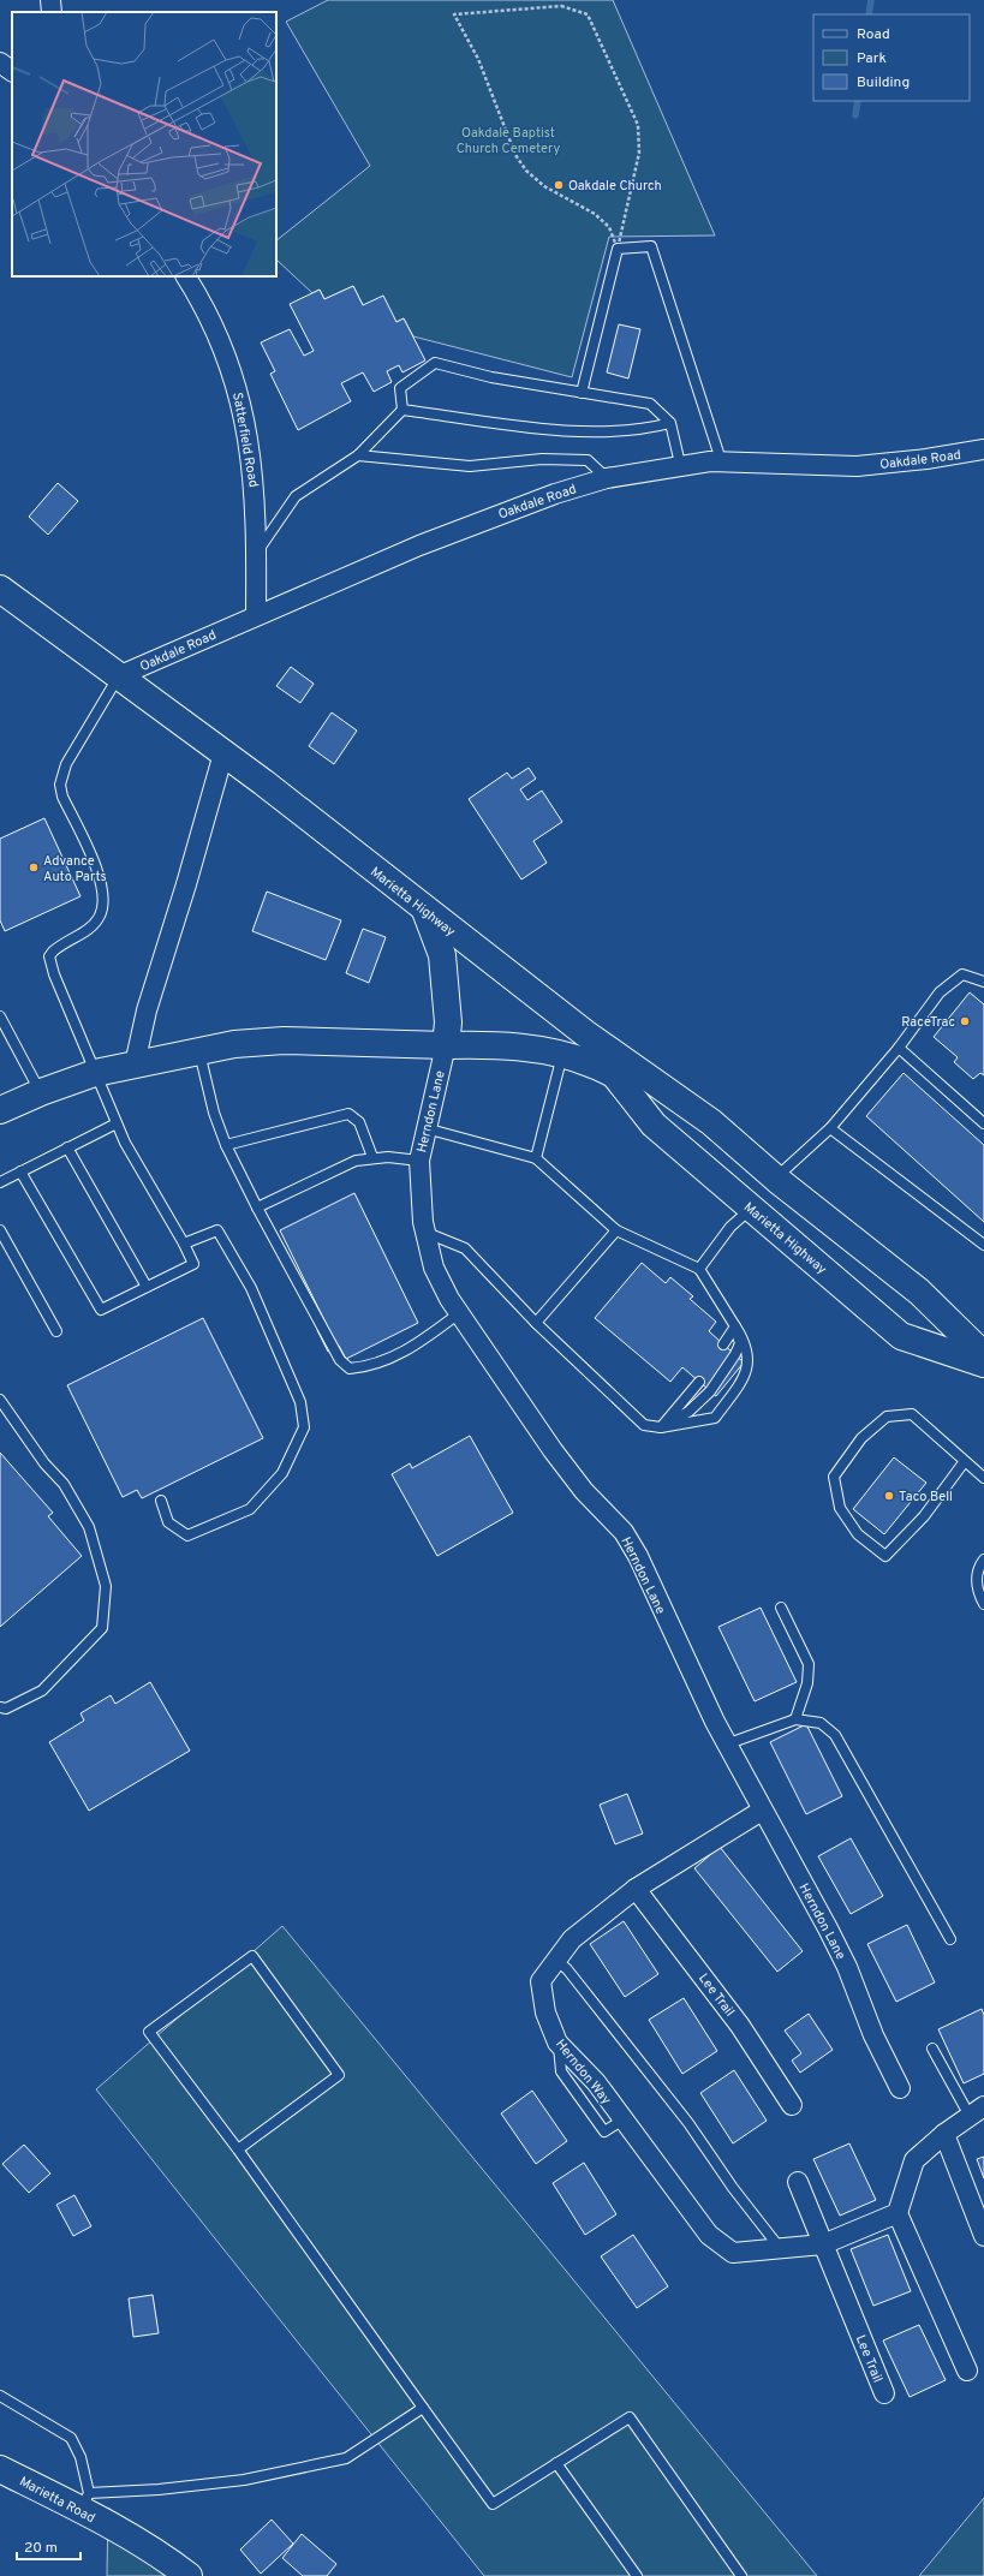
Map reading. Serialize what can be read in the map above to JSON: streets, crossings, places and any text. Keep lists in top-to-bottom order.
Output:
{
  "streets": {
    "main road": ["Marietta Highway", "Marietta Road"],
    "street": [
      "Satterfield Road",
      "Oakdale Road",
      "Herndon Lane",
      "Lee Trail",
      "Herndon Way"
    ]
  },
  "crossings": [
    ["Satterfield Road", "Oakdale Road"],
    ["Oakdale Road", "Marietta Highway"],
    ["Marietta Highway", "Herndon Lane"],
    ["Herndon Lane", "Herndon Way"],
    ["Lee Trail", "Herndon Way"]
  ],
  "parks": ["Oakdale Baptist Church Cemetery"],
  "places": [
    "Oakdale Church",
    "Advance Auto Parts",
    "RaceTrac",
    "Taco Bell"
  ],
  "legend": ["Road", "Park", "Building"],
  "scale_bar": "20 m"
}
